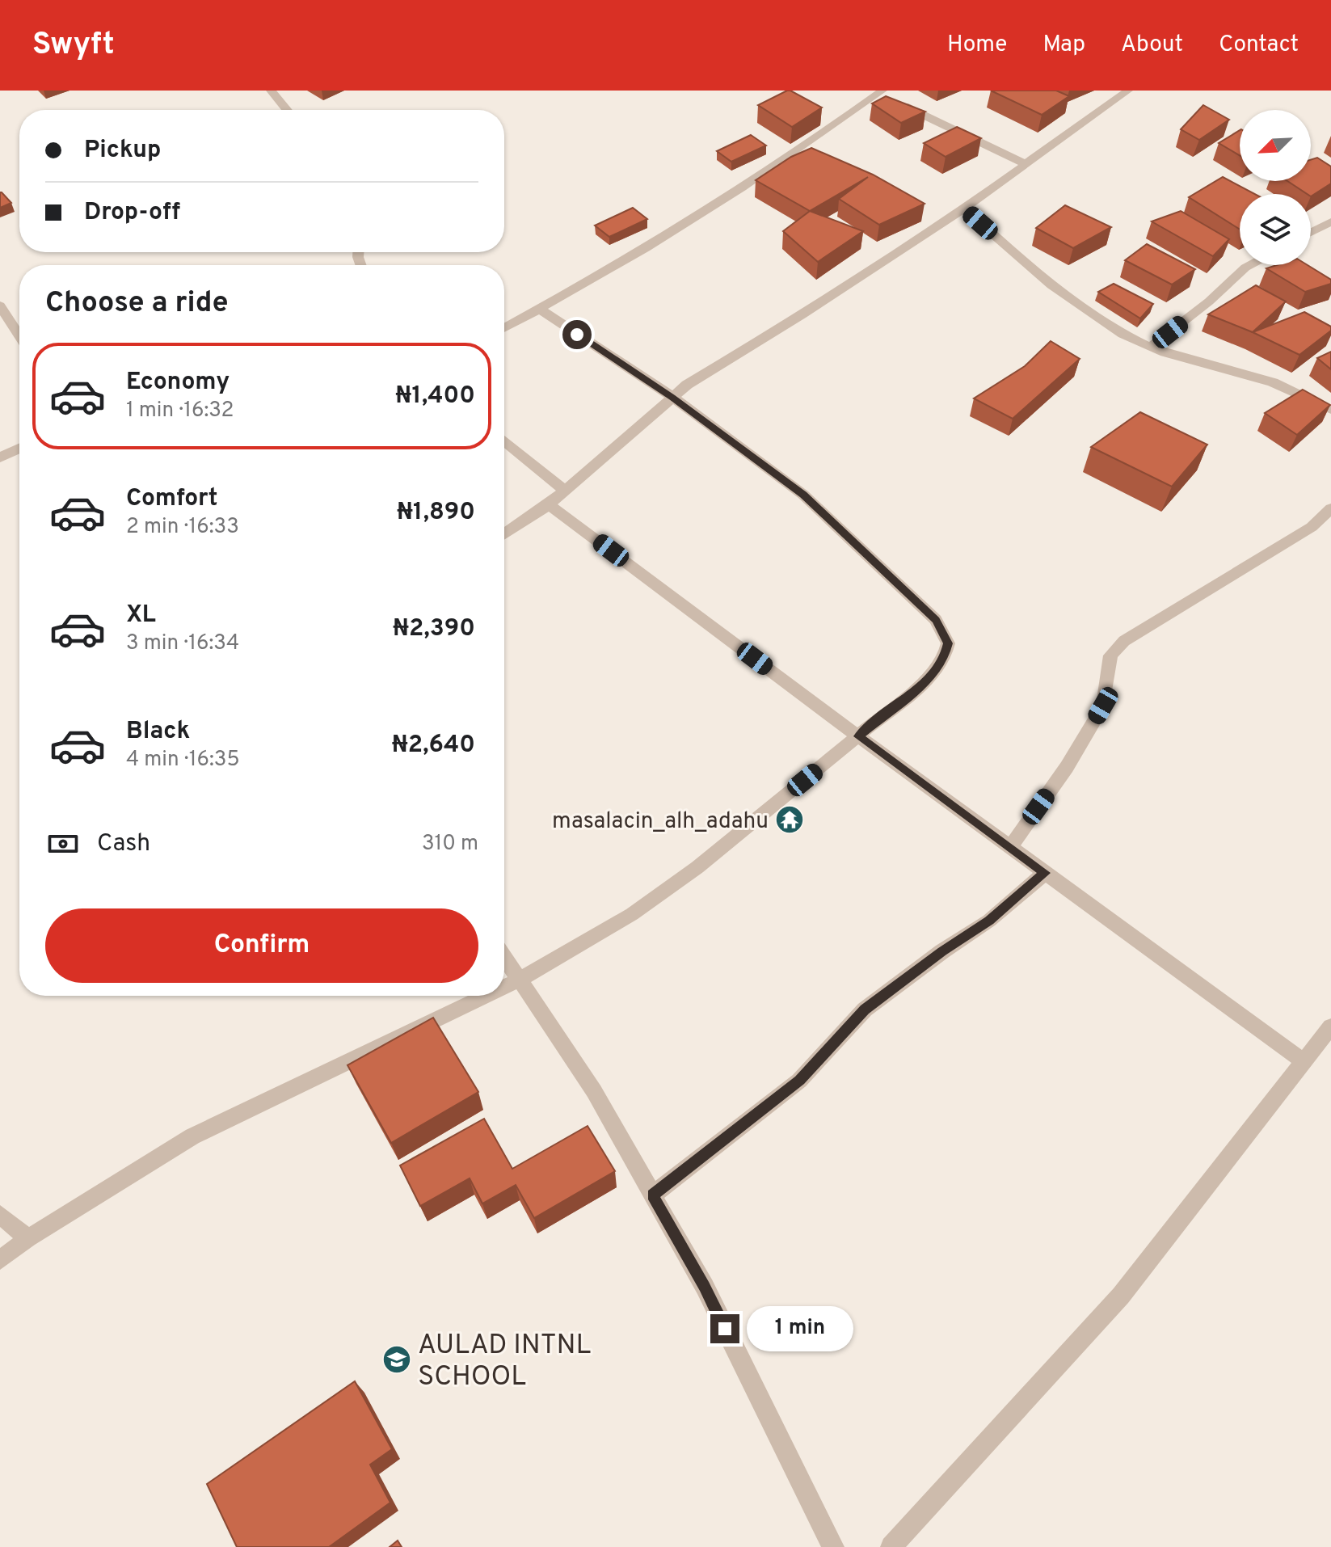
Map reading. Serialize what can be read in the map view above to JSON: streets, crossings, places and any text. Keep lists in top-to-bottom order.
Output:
{
  "places": {
    "temple": ["masalacin_alh_adahu"],
    "school or university": ["AULAD INTNL SCHOOL"]
  },
  "north": "bottom left",
  "page": {
    "header": "Swyft",
    "nav": [
      "Home",
      "Map",
      "About",
      "Contact"
    ],
    "banner": ["Pickup", "Drop-off"],
    "heading": "Choose a ride",
    "list": [
      {
        "name": "Economy",
        "note": "1 min · 16:32",
        "value": "₦1,400"
      },
      {
        "name": "Comfort",
        "note": "2 min · 16:33",
        "value": "₦1,890"
      },
      {
        "name": "XL",
        "note": "3 min · 16:34",
        "value": "₦2,390"
      },
      {
        "name": "Black",
        "note": "4 min · 16:35",
        "value": "₦2,640"
      }
    ],
    "pay": ["Cash", "310 m"],
    "buttons": "Confirm",
    "bubble": "1 min"
  }
}
